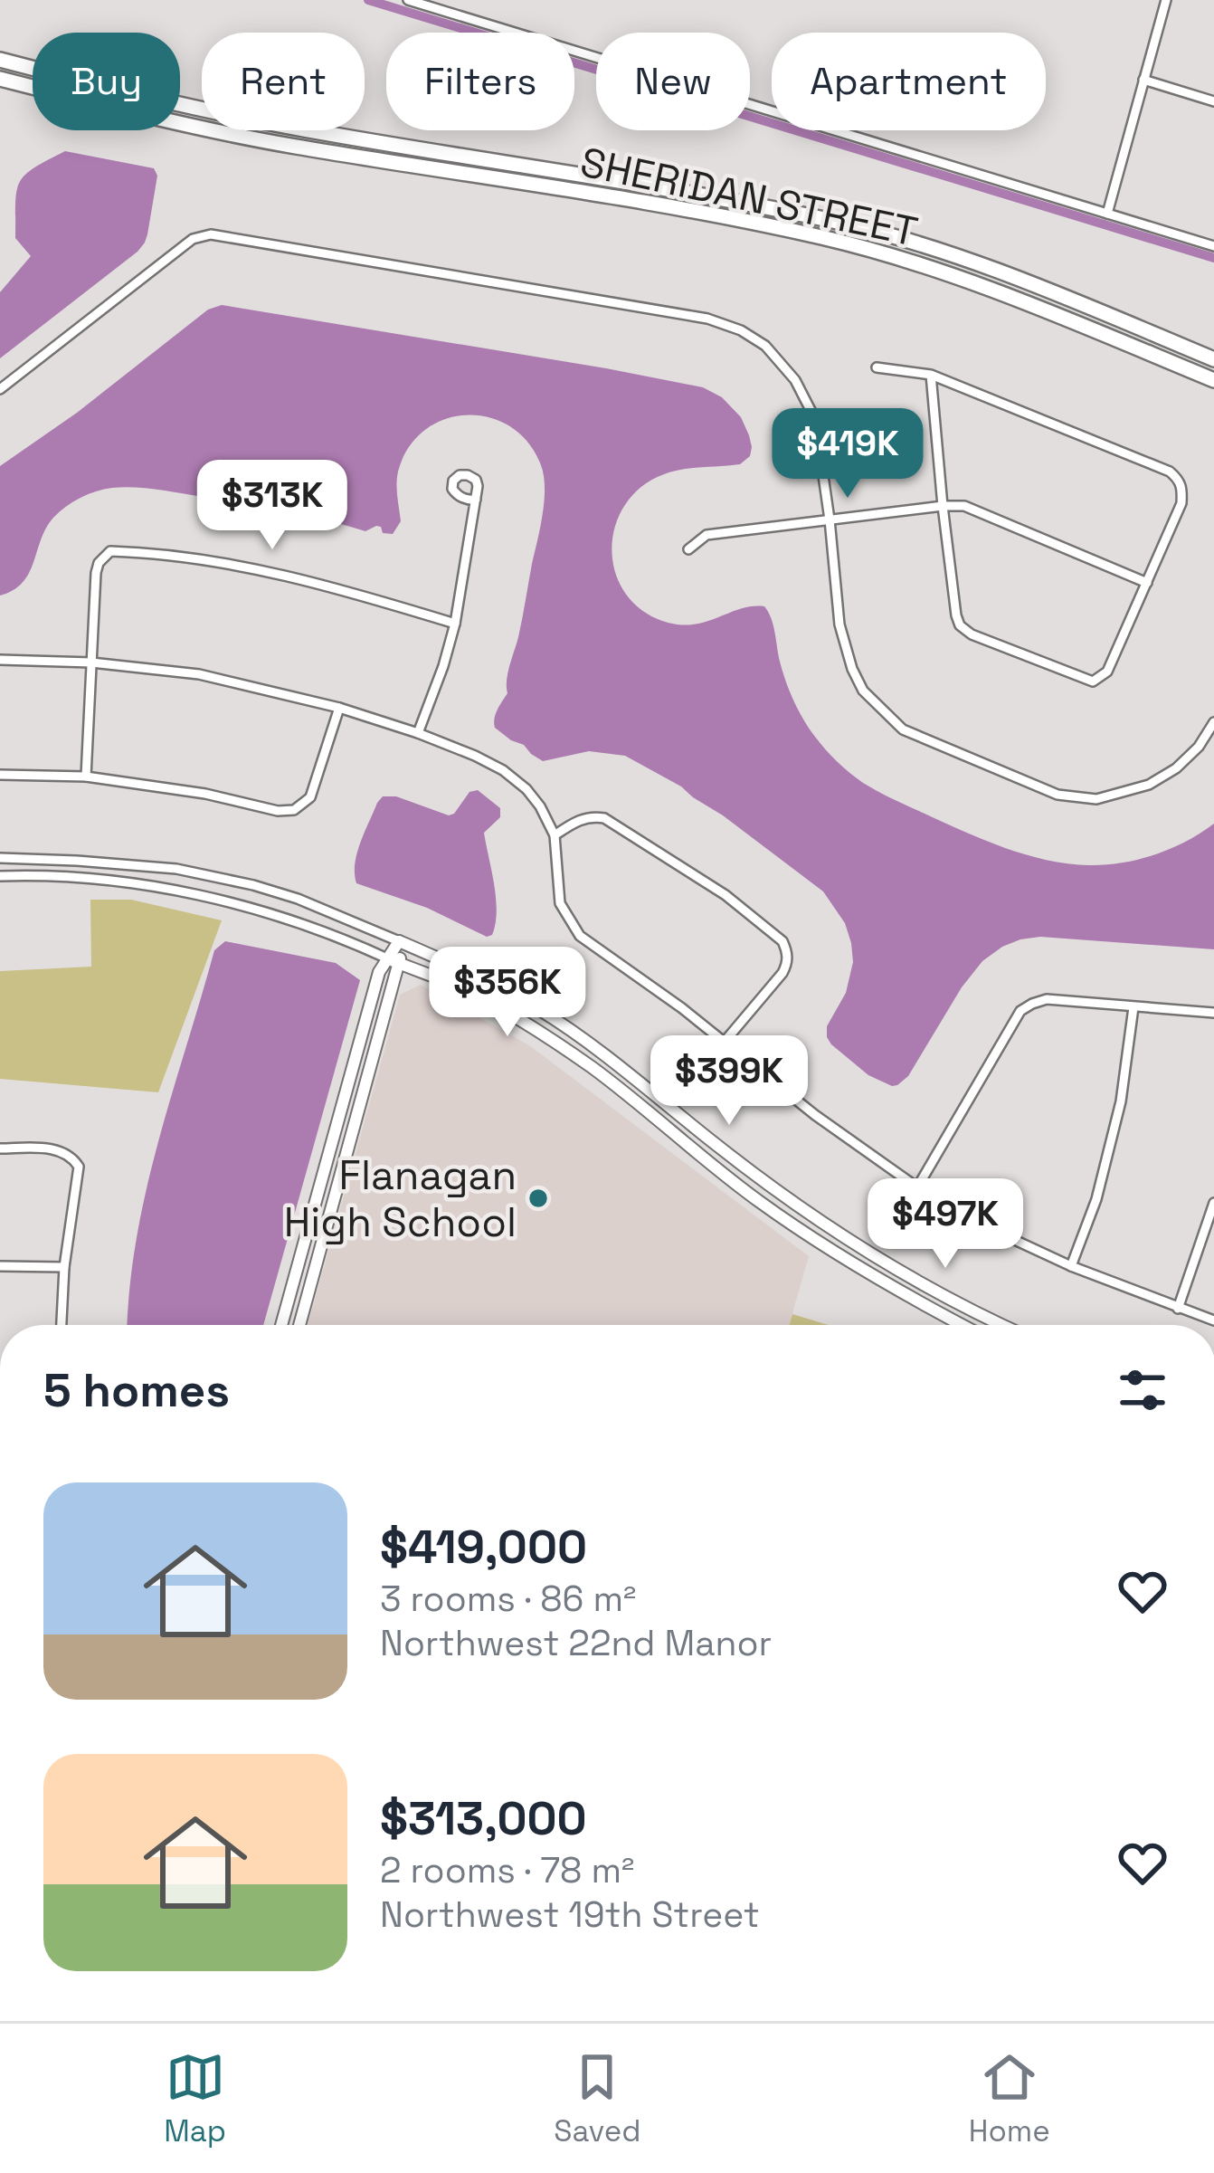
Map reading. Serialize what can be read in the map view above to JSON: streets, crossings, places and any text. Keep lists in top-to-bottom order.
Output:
{
  "streets": {
    "main road": ["SHERIDAN STREET"]
  },
  "places": ["Flanagan High School"],
  "page": {
    "chip": [
      "Buy",
      "Rent",
      "Filters",
      "New",
      "Apartment"
    ],
    "price": [
      "$419K",
      "$313K",
      "$356K",
      "$399K",
      "$497K"
    ],
    "heading": "5 homes",
    "list": [
      {
        "name": "$419,000",
        "note": "3 rooms · 86 m² · Northwest 22nd Manor"
      },
      {
        "name": "$313,000",
        "note": "2 rooms · 78 m² · Northwest 19th Street"
      }
    ],
    "tabs": ["Map", "Saved", "Home"]
  }
}
